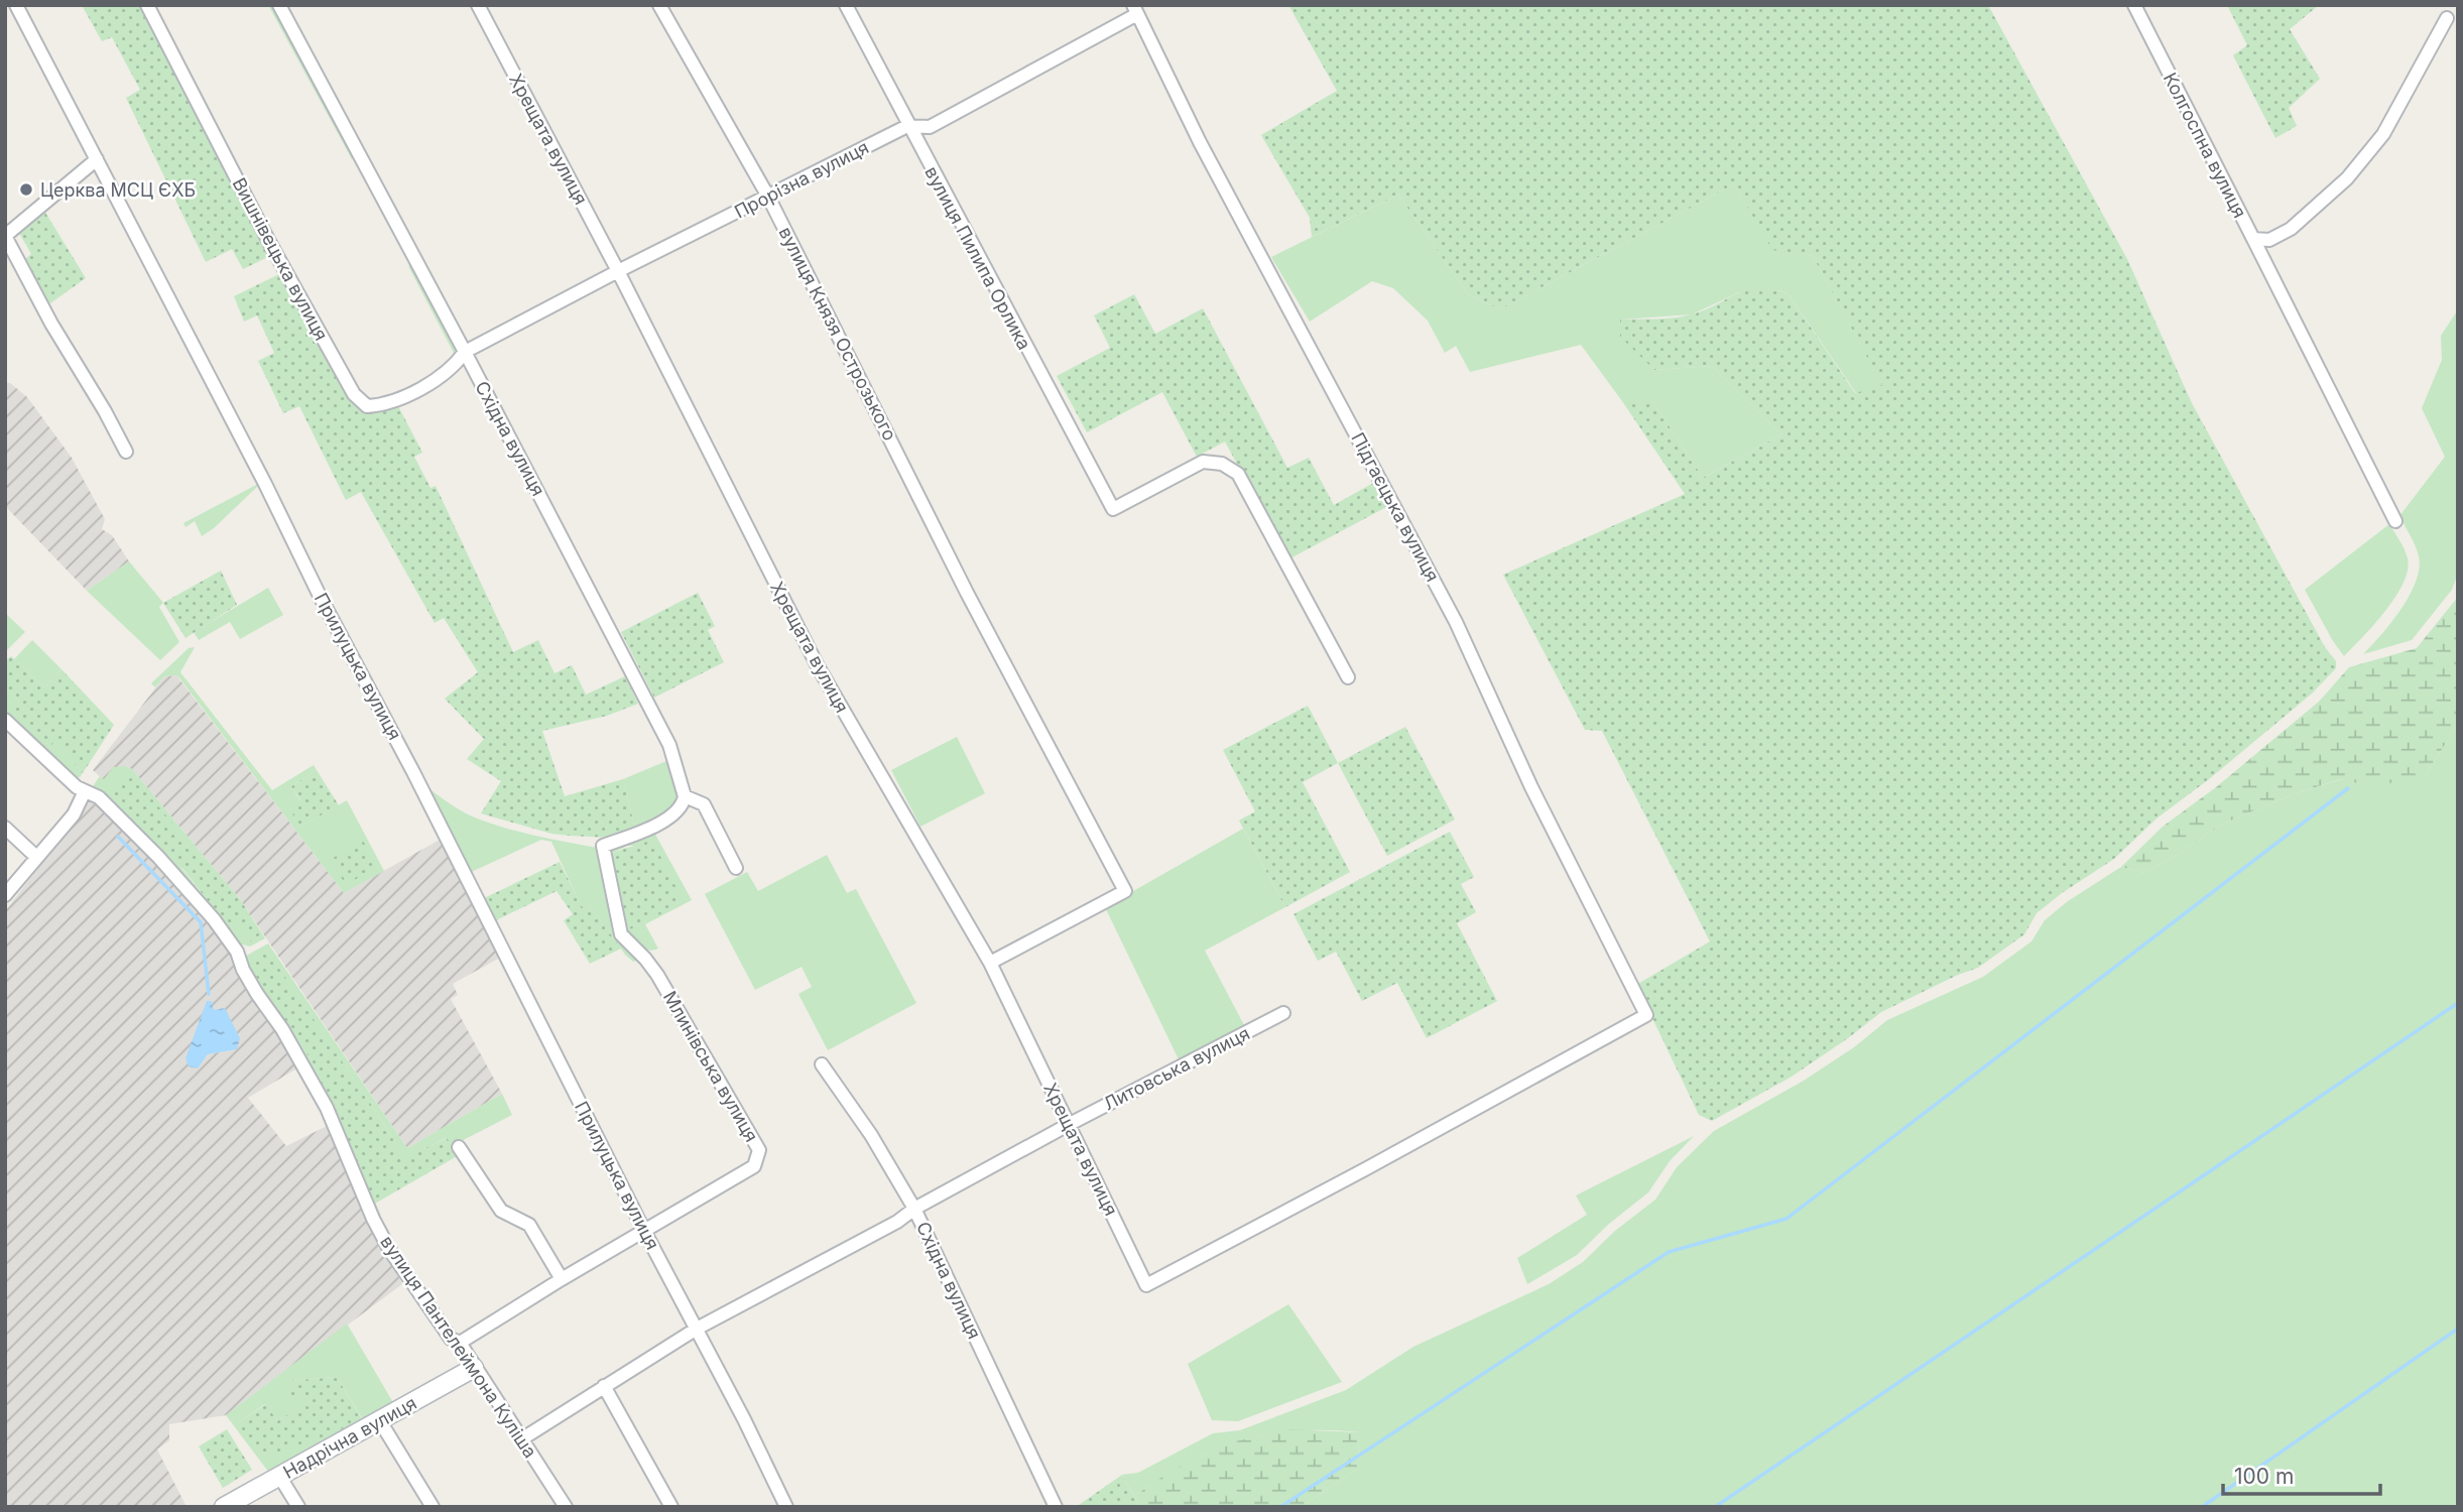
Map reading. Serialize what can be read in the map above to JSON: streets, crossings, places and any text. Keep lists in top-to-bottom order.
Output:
{
  "streets": {
    "street": [
      "Хрещата вулиця",
      "Колгоспна вулиця",
      "Прорізна вулиця",
      "вулиця Пилипа Орлика",
      "Вишнівецька вулиця",
      "вулиця Князя Острозького",
      "Східна вулиця",
      "Підгаєцька вулиця",
      "Прилуцька вулиця",
      "Млинівська вулиця",
      "Литовська вулиця",
      "вулиця Пантелеймона Куліша",
      "Надрічна вулиця"
    ]
  },
  "crossings": [
    ["Хрещата вулиця", "Прорізна вулиця"],
    ["Хрещата вулиця", "вулиця Князя Острозького"],
    ["Хрещата вулиця", "Підгаєцька вулиця"],
    ["Хрещата вулиця", "Литовська вулиця"],
    ["Прорізна вулиця", "вулиця Пилипа Орлика"],
    ["Прорізна вулиця", "Вишнівецька вулиця"],
    ["Прорізна вулиця", "вулиця Князя Острозького"],
    ["Прорізна вулиця", "Східна вулиця"],
    ["Прорізна вулиця", "Підгаєцька вулиця"],
    ["Вишнівецька вулиця", "Східна вулиця"],
    ["Східна вулиця", "Млинівська вулиця"],
    ["Прилуцька вулиця", "Млинівська вулиця"],
    ["Млинівська вулиця", "вулиця Пантелеймона Куліша"],
    ["вулиця Пантелеймона Куліша", "Надрічна вулиця"]
  ],
  "places": ["Церква МСЦ ЄХБ"],
  "scale_bar": "100 m"
}
